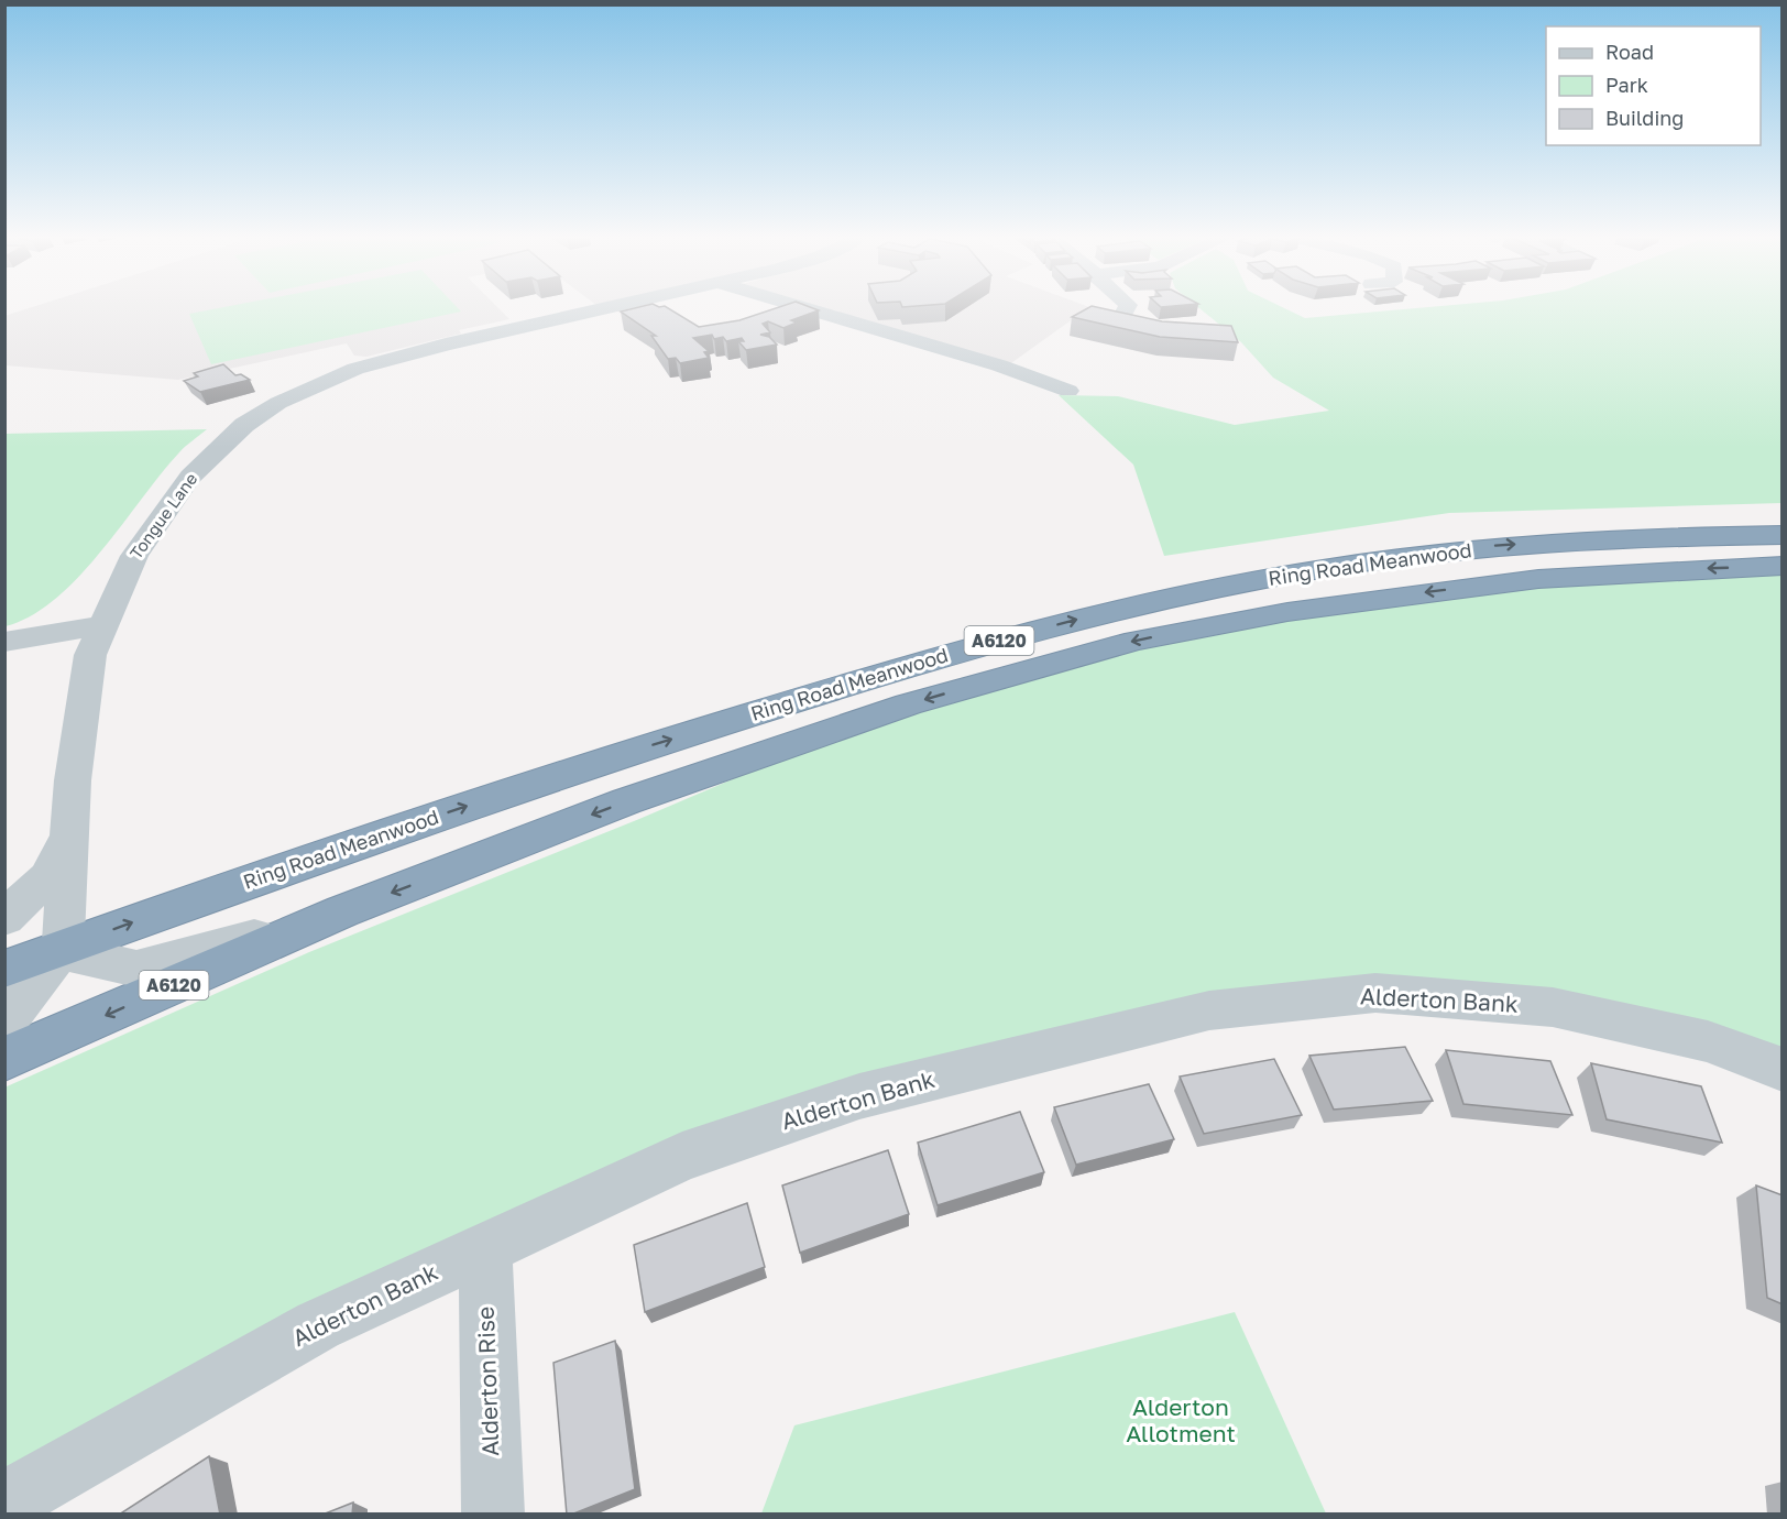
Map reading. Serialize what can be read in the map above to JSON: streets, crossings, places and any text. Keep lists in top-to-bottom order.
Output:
{
  "streets": {
    "highway": ["Ring Road Meanwood", "A6120"],
    "street": ["Tongue Lane", "Alderton Bank", "Alderton Rise"]
  },
  "crossings": [
    ["Tongue Lane", "Ring Road Meanwood"],
    ["Tongue Lane", "A6120"],
    ["Ring Road Meanwood", "A6120"],
    ["Alderton Bank", "Alderton Rise"]
  ],
  "parks": ["Alderton Allotment"],
  "legend": ["Road", "Park", "Building"]
}
